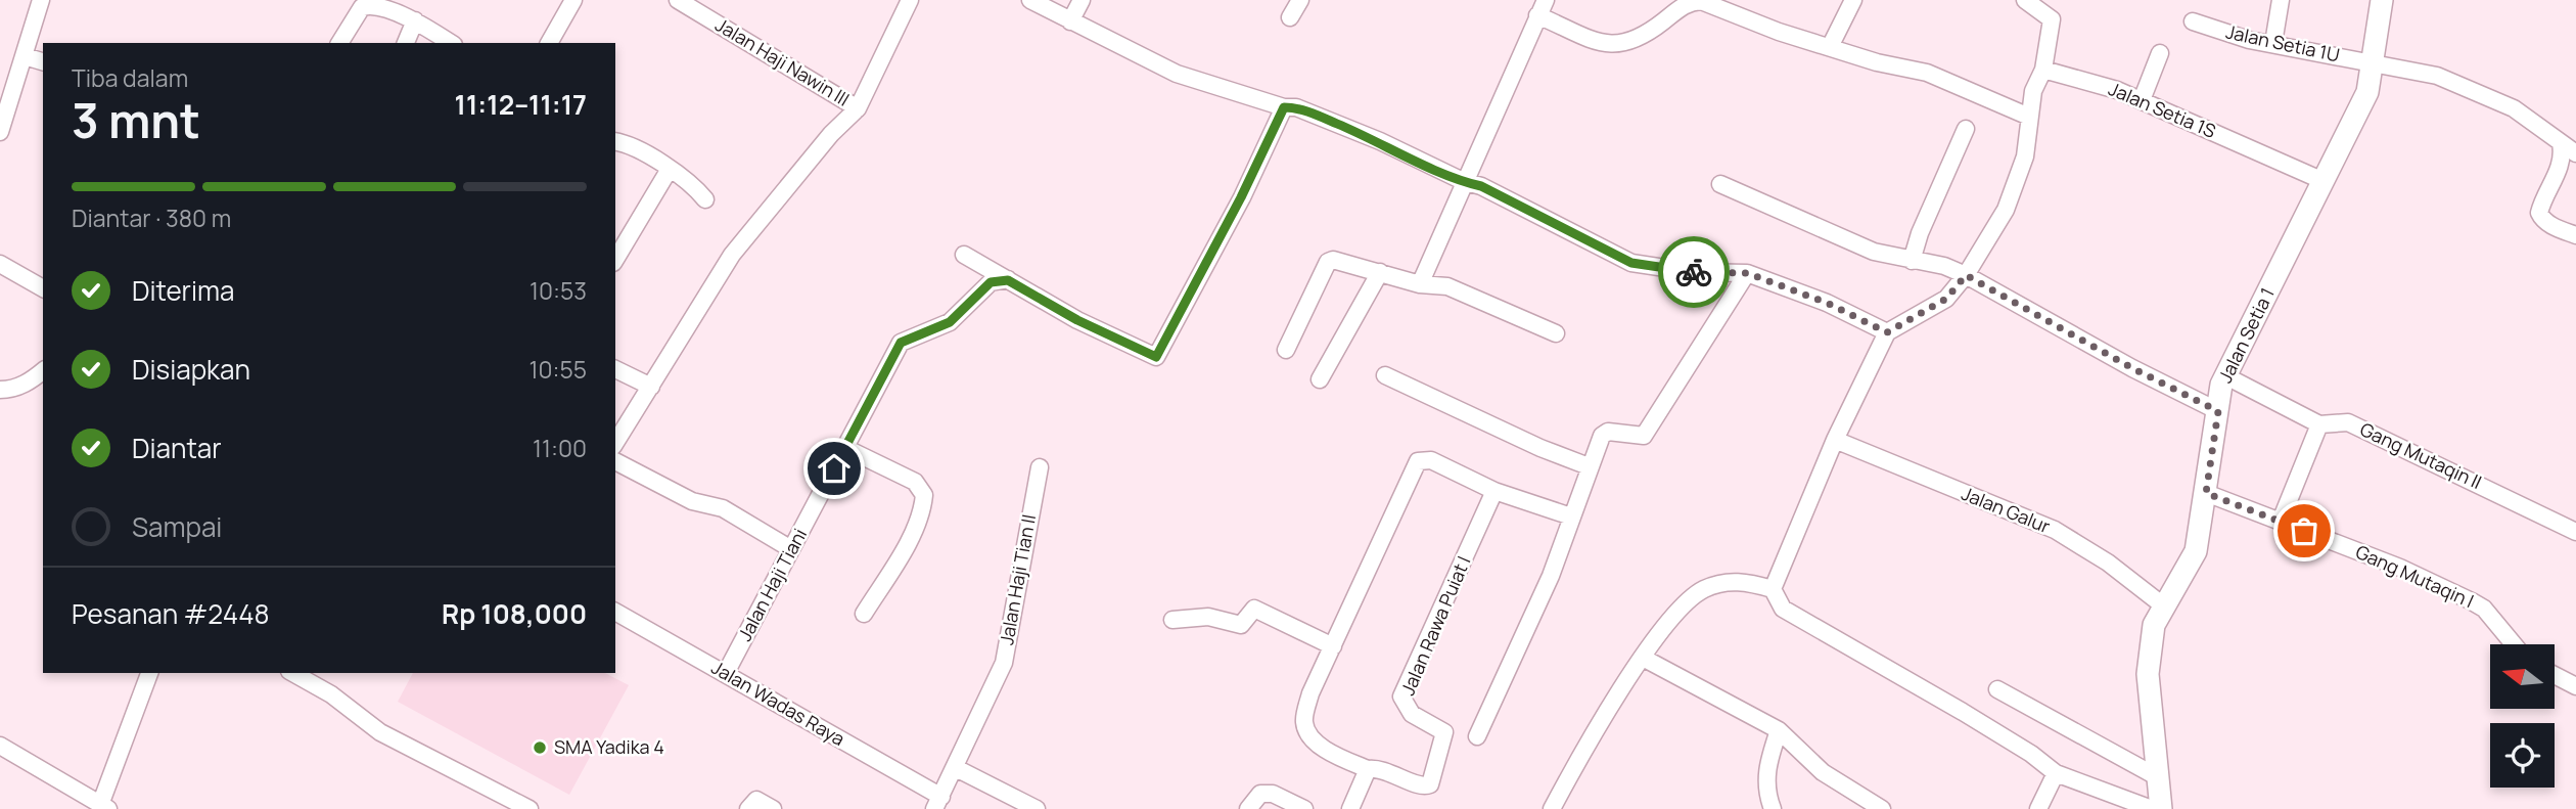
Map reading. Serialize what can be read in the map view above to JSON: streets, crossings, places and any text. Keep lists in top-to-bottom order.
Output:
{
  "streets": {
    "street": [
      "Jalan Setia 1U",
      "Jalan Haji Nawin III",
      "Jalan Setia 1S",
      "Jalan Setia 1",
      "Gang Mutaqin II",
      "Jalan Galur",
      "Gang Mutaqin I",
      "Jalan Haji Tian II",
      "Jalan Haji Tiani",
      "Jalan Rawa Puiat I",
      "Jalan Wadas Raya"
    ]
  },
  "crossings": [
    ["Jalan Setia 1U", "Jalan Setia 1"],
    ["Jalan Setia 1S", "Jalan Setia 1"],
    ["Jalan Setia 1", "Gang Mutaqin II"],
    ["Jalan Setia 1", "Jalan Galur"],
    ["Jalan Setia 1", "Gang Mutaqin I"],
    ["Jalan Haji Tian II", "Jalan Wadas Raya"],
    ["Jalan Haji Tiani", "Jalan Wadas Raya"]
  ],
  "places": ["SMA Yadika 4"],
  "north": "left",
  "page": {
    "heading": ["3 mnt", "Tiba dalam", "11:12–11:17"],
    "panel": ["Pesanan #2448", "Rp 108,000"],
    "bar": "Diantar · 380 m",
    "list": [
      ["Diterima", "10:53"],
      ["Disiapkan", "10:55"],
      ["Diantar", "11:00"],
      "Sampai"
    ]
  }
}
